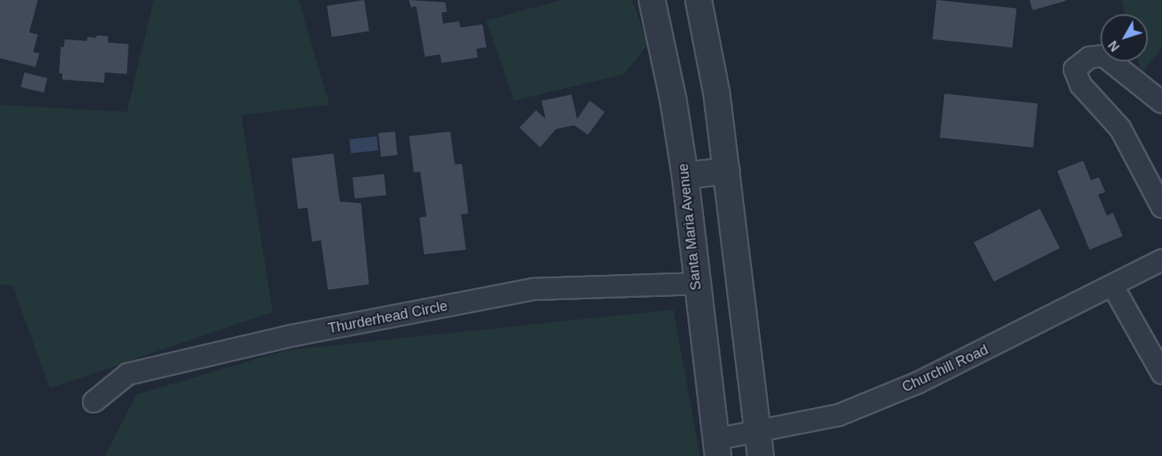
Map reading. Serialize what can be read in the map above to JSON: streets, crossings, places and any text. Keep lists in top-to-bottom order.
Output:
{
  "streets": {
    "street": ["Santa Maria Avenue", "Thurderhead Circle", "Churchill Road"]
  },
  "crossings": [
    ["Santa Maria Avenue", "Thurderhead Circle"],
    ["Santa Maria Avenue", "Churchill Road"]
  ],
  "north": "bottom left"
}
